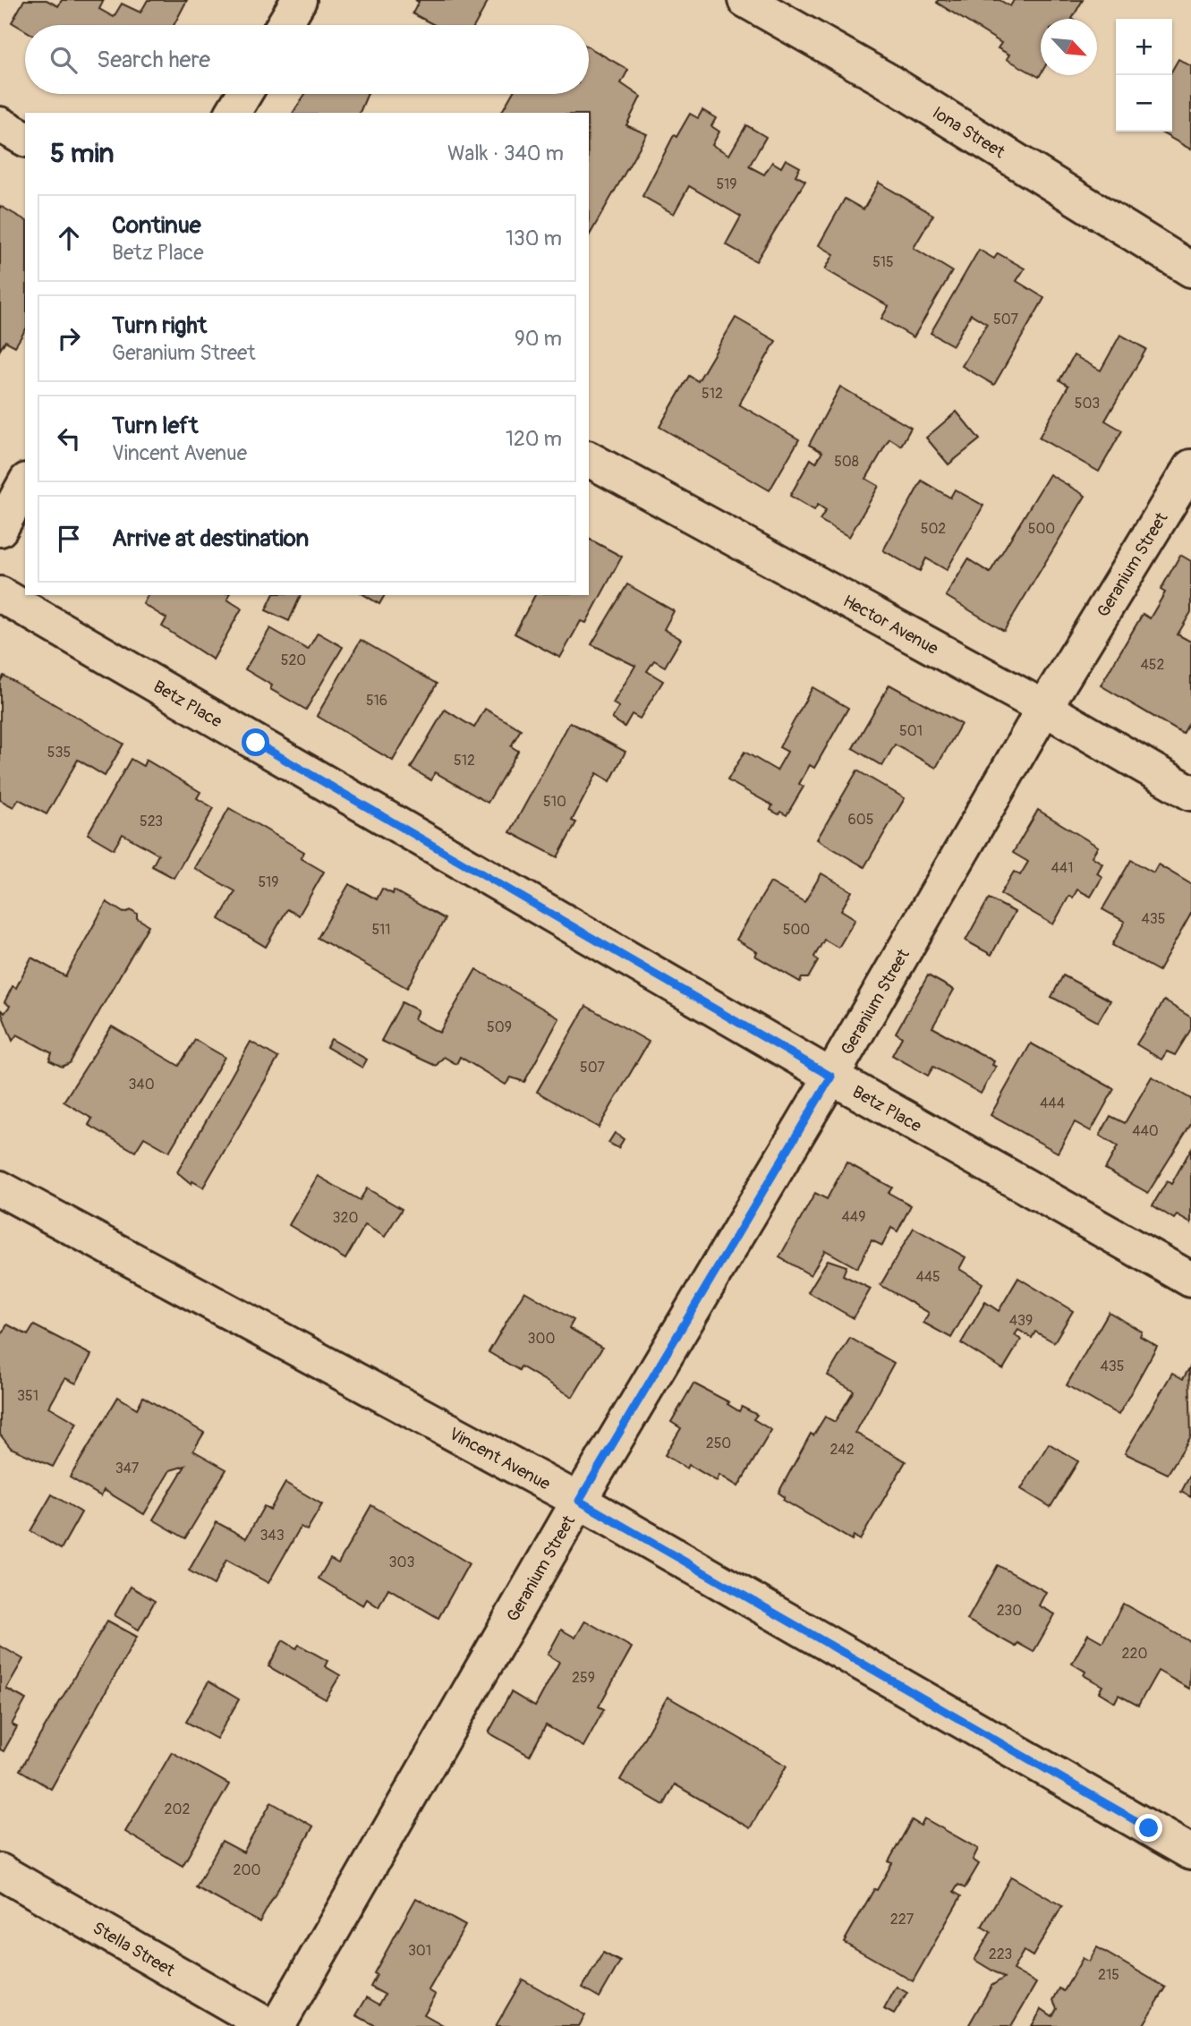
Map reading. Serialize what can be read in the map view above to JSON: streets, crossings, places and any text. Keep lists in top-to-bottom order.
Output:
{
  "streets": {
    "street": [
      "Iona Street",
      "Geranium Street",
      "Hector Avenue",
      "Betz Place",
      "Vincent Avenue",
      "Stella Street"
    ]
  },
  "crossings": [
    ["Geranium Street", "Hector Avenue"],
    ["Geranium Street", "Betz Place"],
    ["Geranium Street", "Vincent Avenue"]
  ],
  "house_numbers": [
    "519",
    "515",
    "507",
    "512",
    "503",
    "508",
    "502",
    "500",
    "520",
    "452",
    "516",
    "501",
    "535",
    "512",
    "510",
    "605",
    "523",
    "441",
    "519",
    "435",
    "511",
    "500",
    "509",
    "507",
    "340",
    "444",
    "440",
    "449",
    "320",
    "445",
    "439",
    "300",
    "435",
    "351",
    "250",
    "242",
    "347",
    "343",
    "303",
    "230",
    "220",
    "259",
    "202",
    "200",
    "227",
    "301",
    "223",
    "215"
  ],
  "north": "bottom right",
  "page": {
    "map_buttons": ["+", "−"],
    "search": "Search here",
    "heading": ["5 min", "Walk · 340 m"],
    "list": [
      ["Continue", "Betz Place", "130 m"],
      ["Turn right", "Geranium Street", "90 m"],
      ["Turn left", "Vincent Avenue", "120 m"],
      "Arrive at destination"
    ]
  }
}
